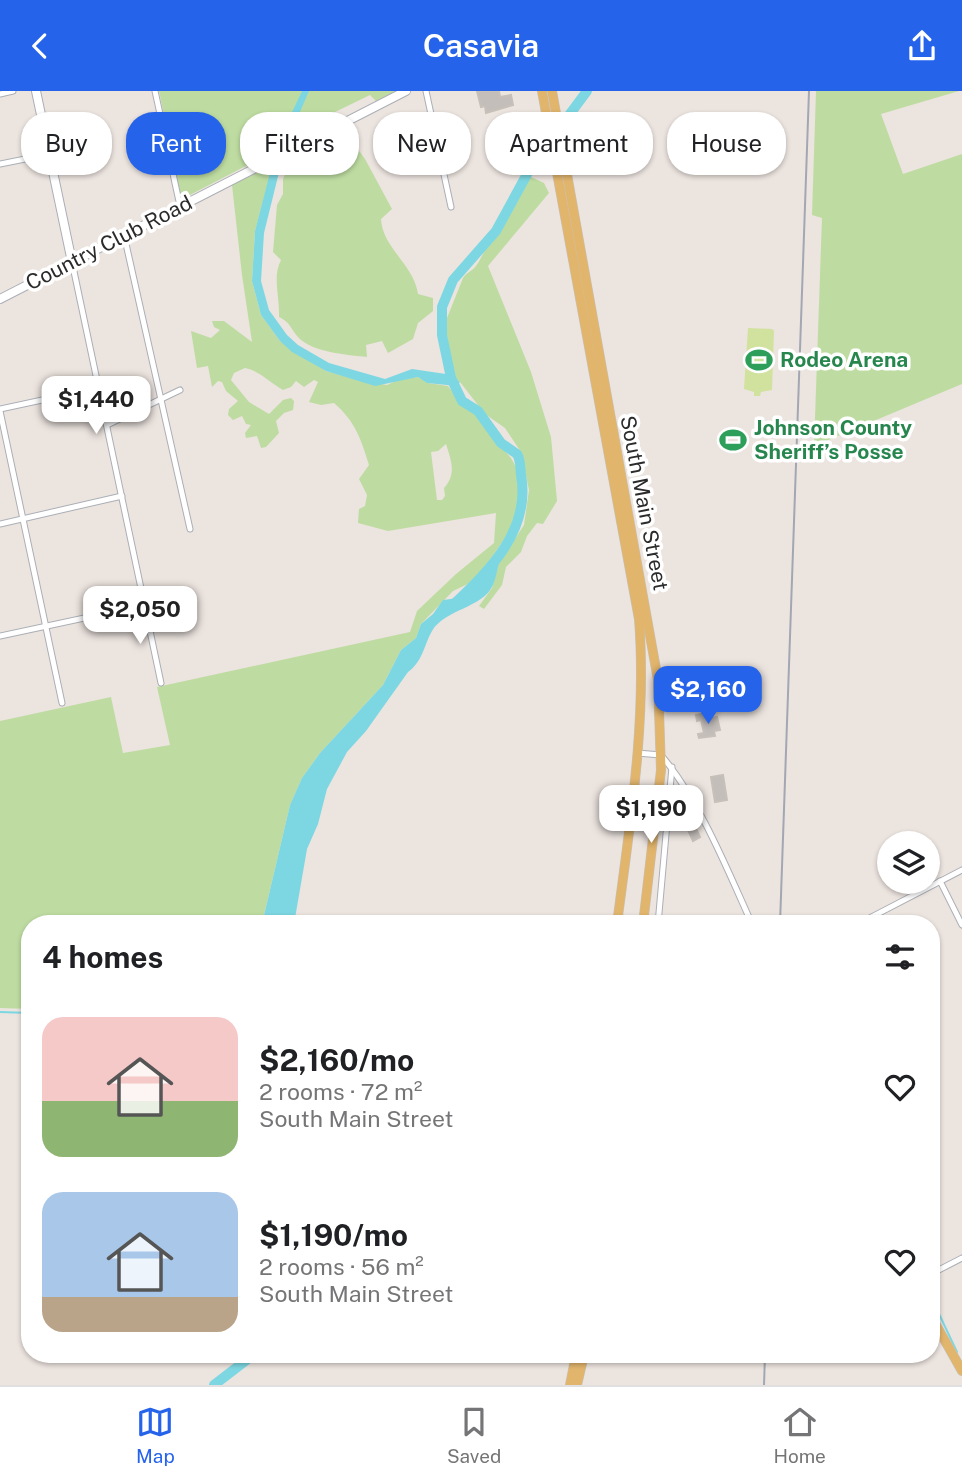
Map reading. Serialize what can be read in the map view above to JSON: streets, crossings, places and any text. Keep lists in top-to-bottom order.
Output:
{
  "streets": {
    "main road": ["Country Club Road", "South Main Street"]
  },
  "places": {
    "sports": ["Rodeo Arena", "Johnson County Sheriff’s Posse"]
  },
  "page": {
    "header": "Casavia",
    "chip": [
      "Buy",
      "Rent",
      "Filters",
      "New",
      "Apartment",
      "House"
    ],
    "price": [
      "$1,440",
      "$2,050",
      "$2,160",
      "$1,190"
    ],
    "heading": "4 homes",
    "list": [
      {
        "name": "$2,160/mo",
        "note": "2 rooms · 72 m² · South Main Street"
      },
      {
        "name": "$1,190/mo",
        "note": "2 rooms · 56 m² · South Main Street"
      }
    ],
    "tabs": ["Map", "Saved", "Home"]
  }
}
